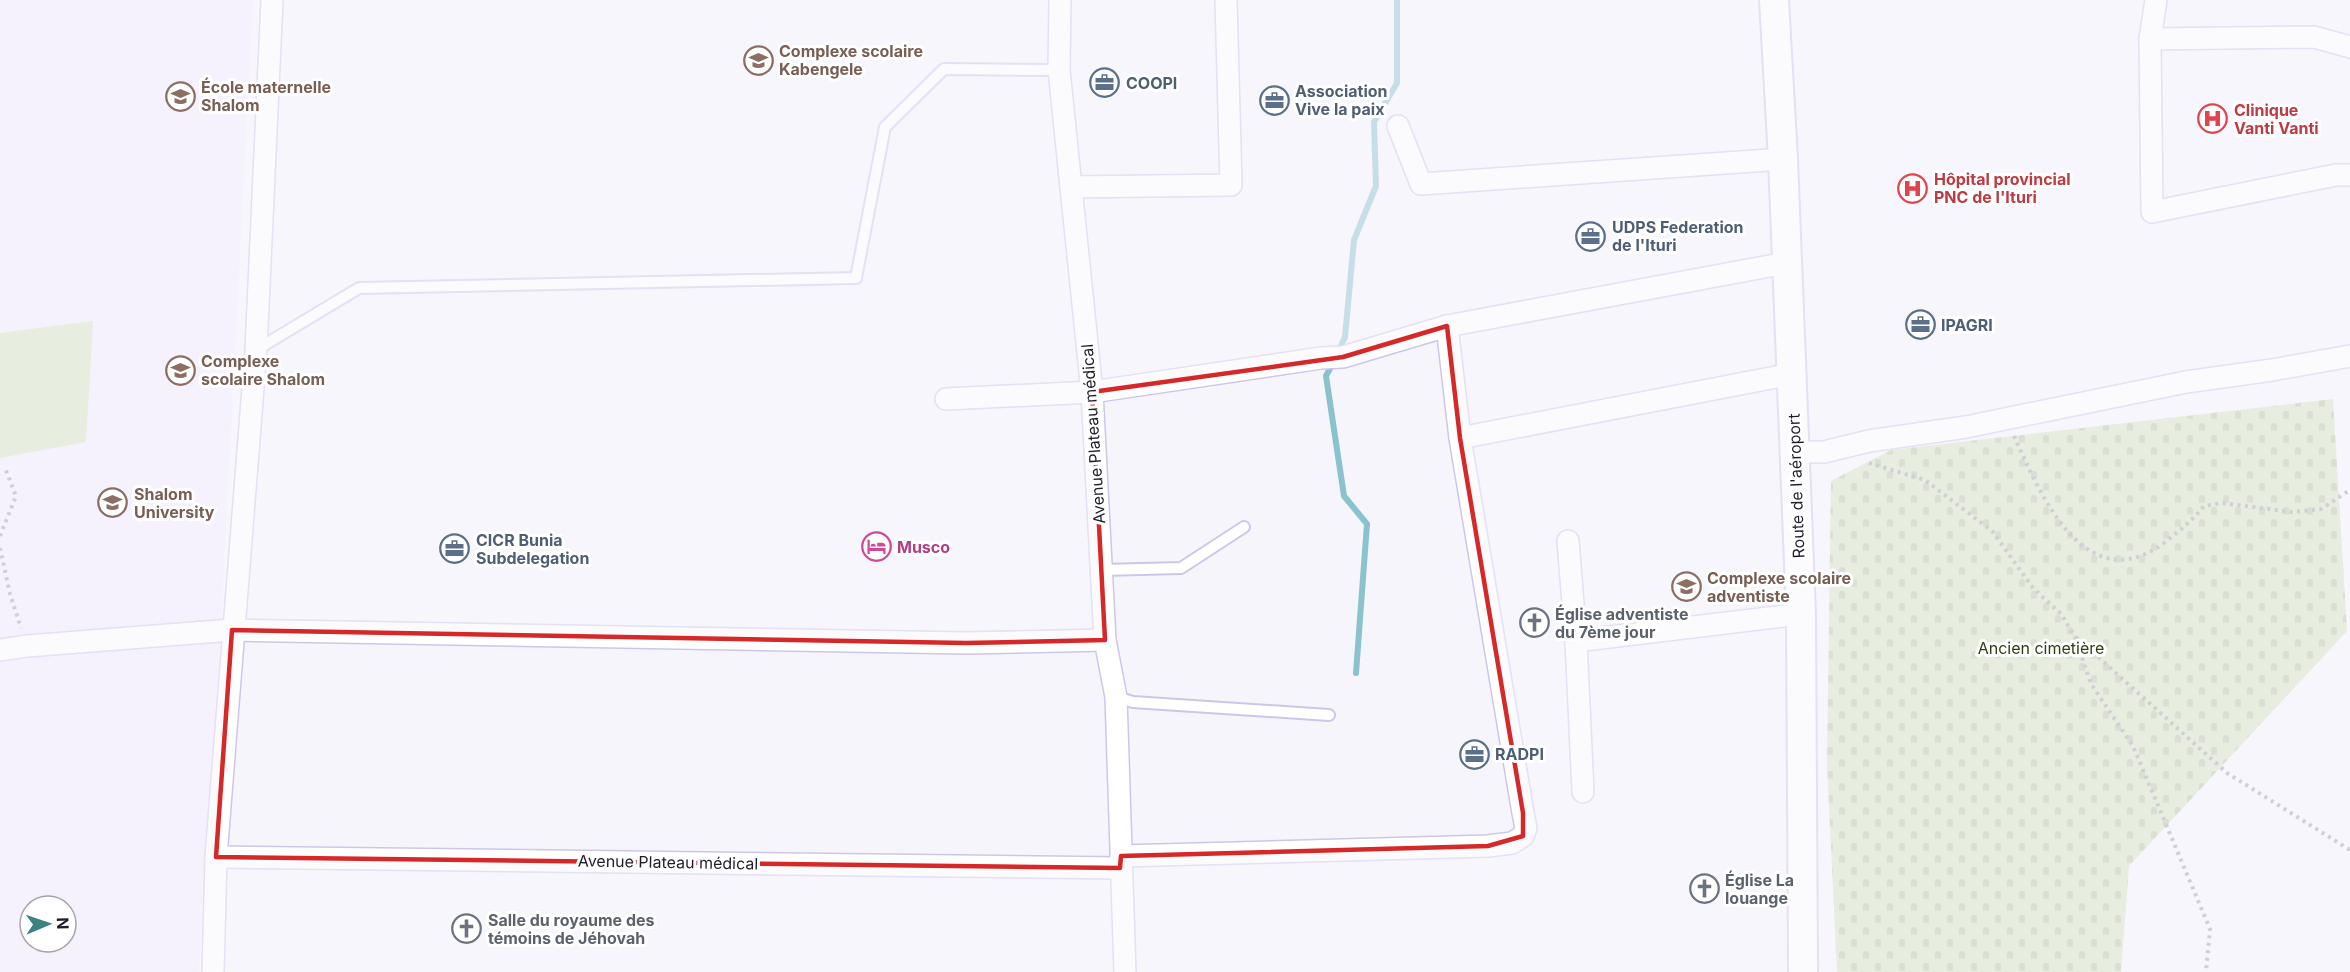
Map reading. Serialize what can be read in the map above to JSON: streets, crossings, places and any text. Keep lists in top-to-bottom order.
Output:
{
  "streets": {
    "street": ["Avenue Plateau médical", "Route de l'aéroport"]
  },
  "parks": ["Ancien cimetière"],
  "places": {
    "school or university": [
      "Complexe scolaire Kabengele",
      "École maternelle Shalom",
      "Complexe scolaire Shalom",
      "Shalom University",
      "Complexe scolaire adventiste"
    ],
    "office": [
      "COOPI",
      "Association Vive la paix",
      "UDPS Federation de l'Ituri",
      "IPAGRI",
      "CICR Bunia Subdelegation",
      "RADPI"
    ],
    "hospital": ["Clinique Vanti Vanti", "Hôpital provincial PNC de l'Ituri"],
    "hotel": ["Musco"],
    "church": ["Église adventiste du 7ème jour", "Église La louange", "Salle du royaume des témoins de Jéhovah"]
  },
  "north": "right"
}
